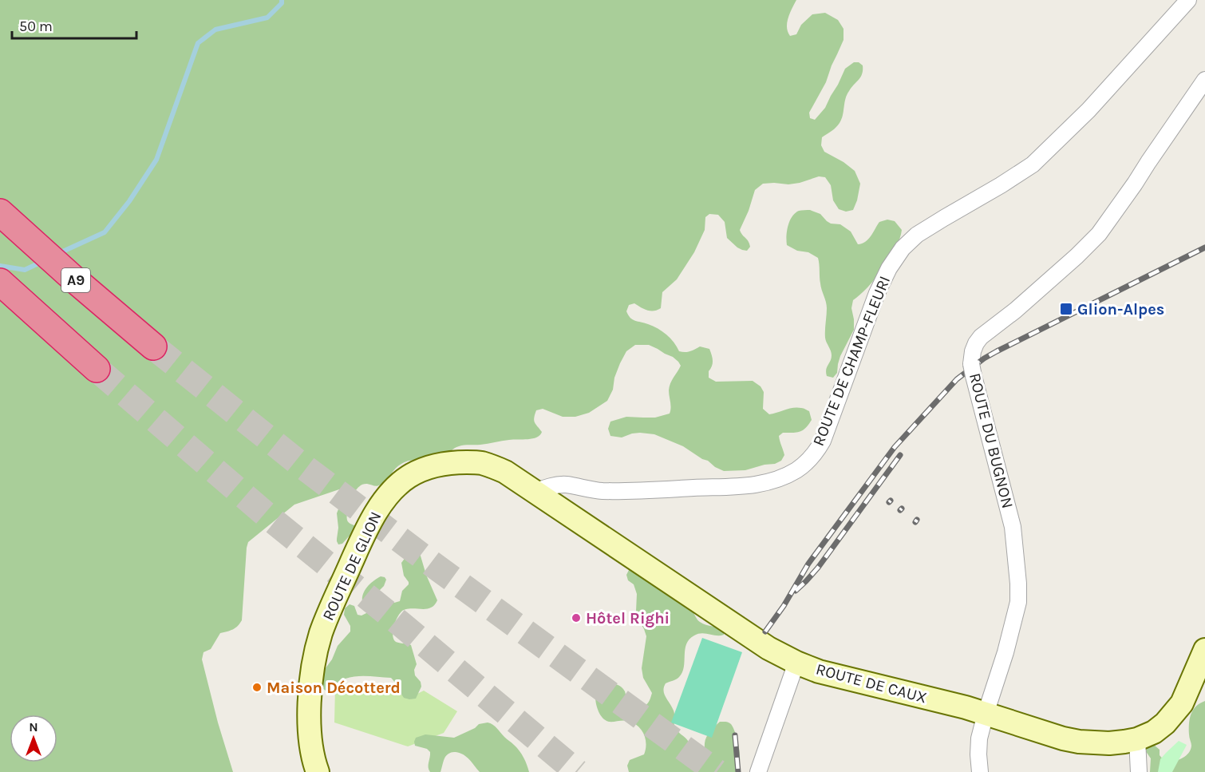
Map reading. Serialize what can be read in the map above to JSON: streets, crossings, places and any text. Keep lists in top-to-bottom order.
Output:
{
  "streets": {
    "highway": ["A9"],
    "street": [
      "ROUTE DE CHAMP-FLEURI",
      "ROUTE DU BUGNON",
      "ROUTE DE GLION",
      "ROUTE DE CAUX"
    ]
  },
  "crossings": [
    ["ROUTE DE CHAMP-FLEURI", "ROUTE DE GLION"],
    ["ROUTE DE CHAMP-FLEURI", "ROUTE DE CAUX"],
    ["ROUTE DU BUGNON", "ROUTE DE CAUX"],
    ["ROUTE DE GLION", "ROUTE DE CAUX"]
  ],
  "places": {
    "transit": ["Glion-Alpes"],
    "other": ["Hôtel Righi", "Maison Décotterd"]
  },
  "scale_bar": "50 m",
  "north": "top"
}
